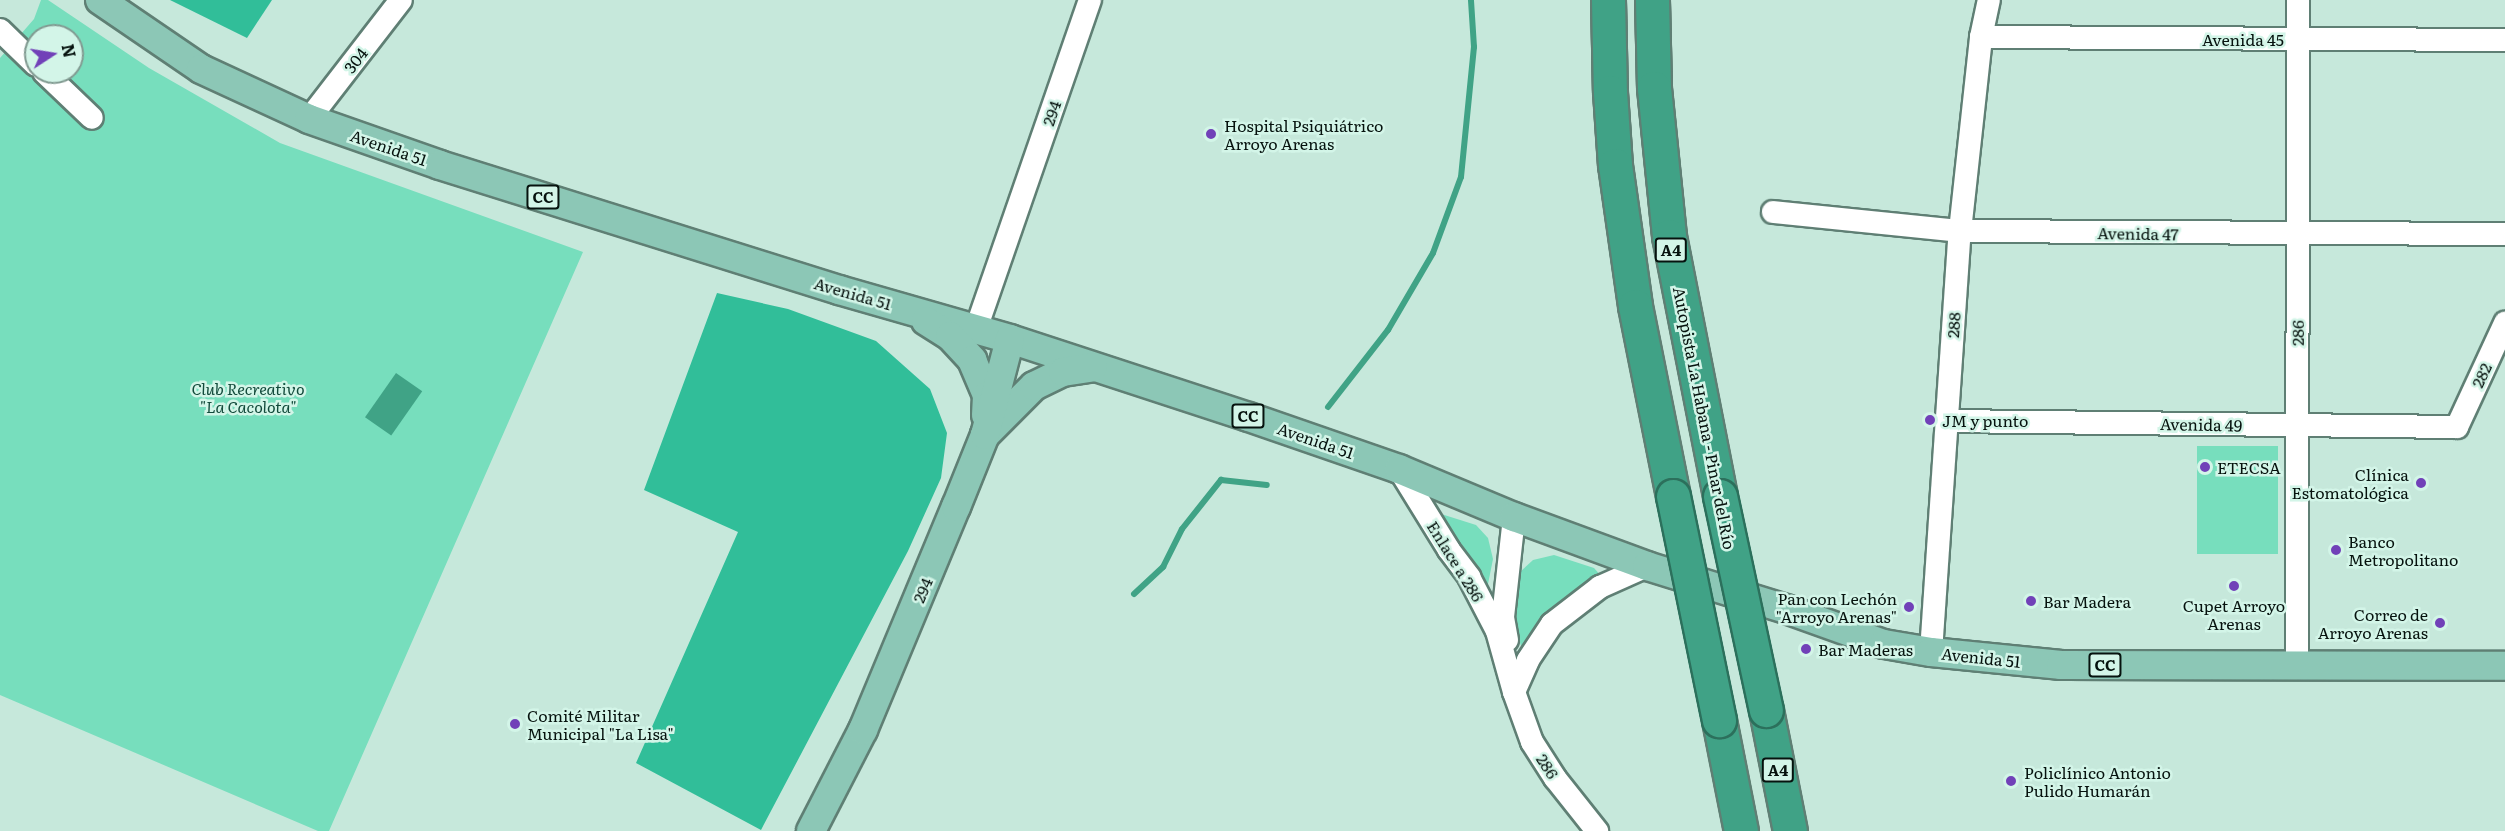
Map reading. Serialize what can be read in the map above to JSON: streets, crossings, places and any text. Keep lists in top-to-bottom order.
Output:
{
  "streets": {
    "highway": ["A4", "Autopista La Habana - Pinar del Río"],
    "main road": ["294", "Avenida 51", "CC"],
    "street": [
      "Avenida 45",
      "304",
      "Avenida 47",
      "288",
      "286",
      "282",
      "Avenida 49",
      "Enlace a 286"
    ]
  },
  "crossings": [
    ["Avenida 45", "288"],
    ["Avenida 45", "286"],
    ["304", "Avenida 51"],
    ["294", "Avenida 51"],
    ["Avenida 51", "288"],
    ["Avenida 51", "286"],
    ["Avenida 51", "Enlace a 286"],
    ["Avenida 47", "288"],
    ["Avenida 47", "286"],
    ["288", "Avenida 49"],
    ["286", "Avenida 49"],
    ["286", "Enlace a 286"],
    ["282", "Avenida 49"]
  ],
  "parks": ["Club Recreativo \"La Cacolota\""],
  "places": [
    "Hospital Psiquiátrico Arroyo Arenas",
    "JM y punto",
    "ETECSA",
    "Clínica Estomatológica",
    "Banco Metropolitano",
    "Cupet Arroyo Arenas",
    "Bar Madera",
    "Pan con Lechón \"Arroyo Arenas\"",
    "Correo de Arroyo Arenas",
    "Bar Maderas",
    "Comité Militar Municipal \"La Lisa\"",
    "Policlínico Antonio Pulido Humarán"
  ],
  "north": "right"
}
